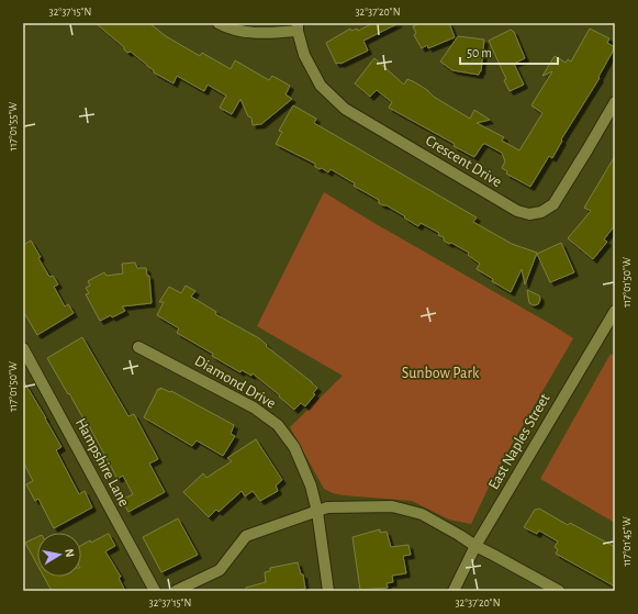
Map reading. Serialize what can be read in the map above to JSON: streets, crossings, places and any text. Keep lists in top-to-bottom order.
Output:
{
  "streets": {
    "street": [
      "Crescent Drive",
      "Diamond Drive",
      "East Naples Street",
      "Hampshire Lane"
    ]
  },
  "parks": ["Sunbow Park"],
  "scale_bar": "50 m",
  "north": "right",
  "coordinates": [
    "32°37'15\"N",
    "32°37'20\"N",
    "117°01'55\"W",
    "117°01'50\"W",
    "117°01'45\"W"
  ]
}
